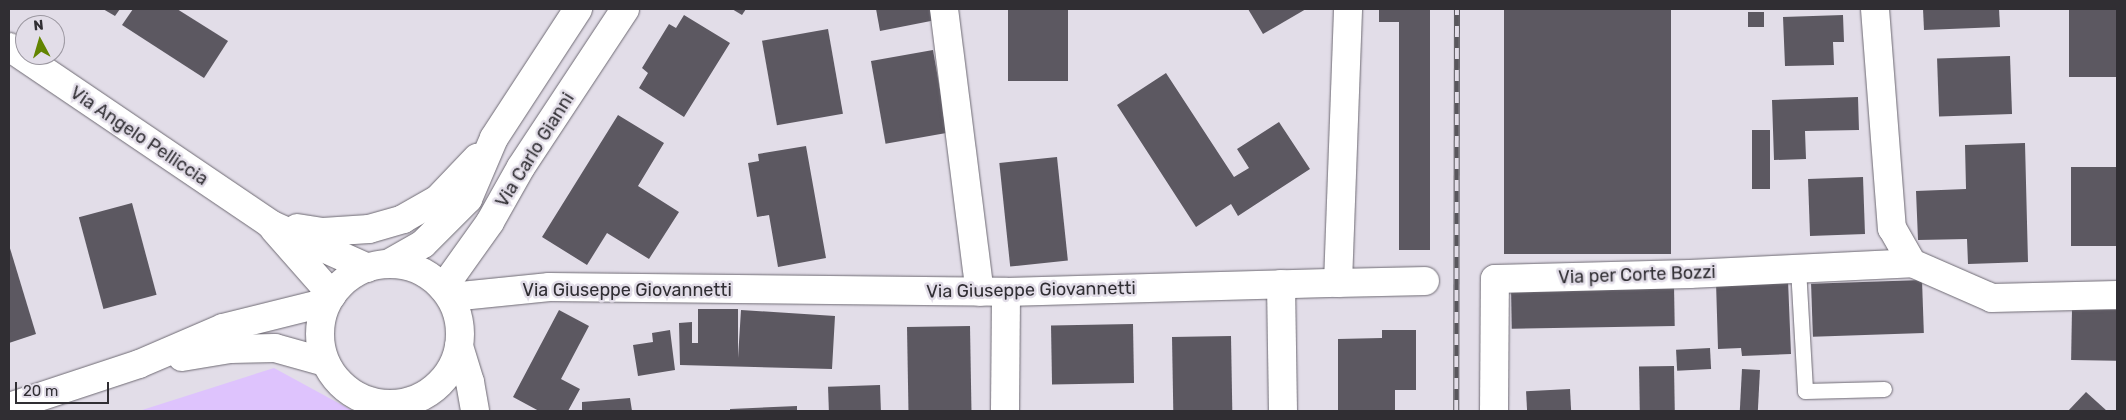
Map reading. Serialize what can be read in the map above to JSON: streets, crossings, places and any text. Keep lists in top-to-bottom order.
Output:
{
  "streets": {
    "street": [
      "Via Angelo Pelliccia",
      "Via Carlo Gianni",
      "Via per Corte Bozzi",
      "Via Giuseppe Giovannetti"
    ]
  },
  "crossings": [
    ["Via Angelo Pelliccia", "Via Carlo Gianni"],
    ["Via Angelo Pelliccia", "Via Giuseppe Giovannetti"],
    ["Via Carlo Gianni", "Via Giuseppe Giovannetti"]
  ],
  "scale_bar": "20 m",
  "north": "top"
}
